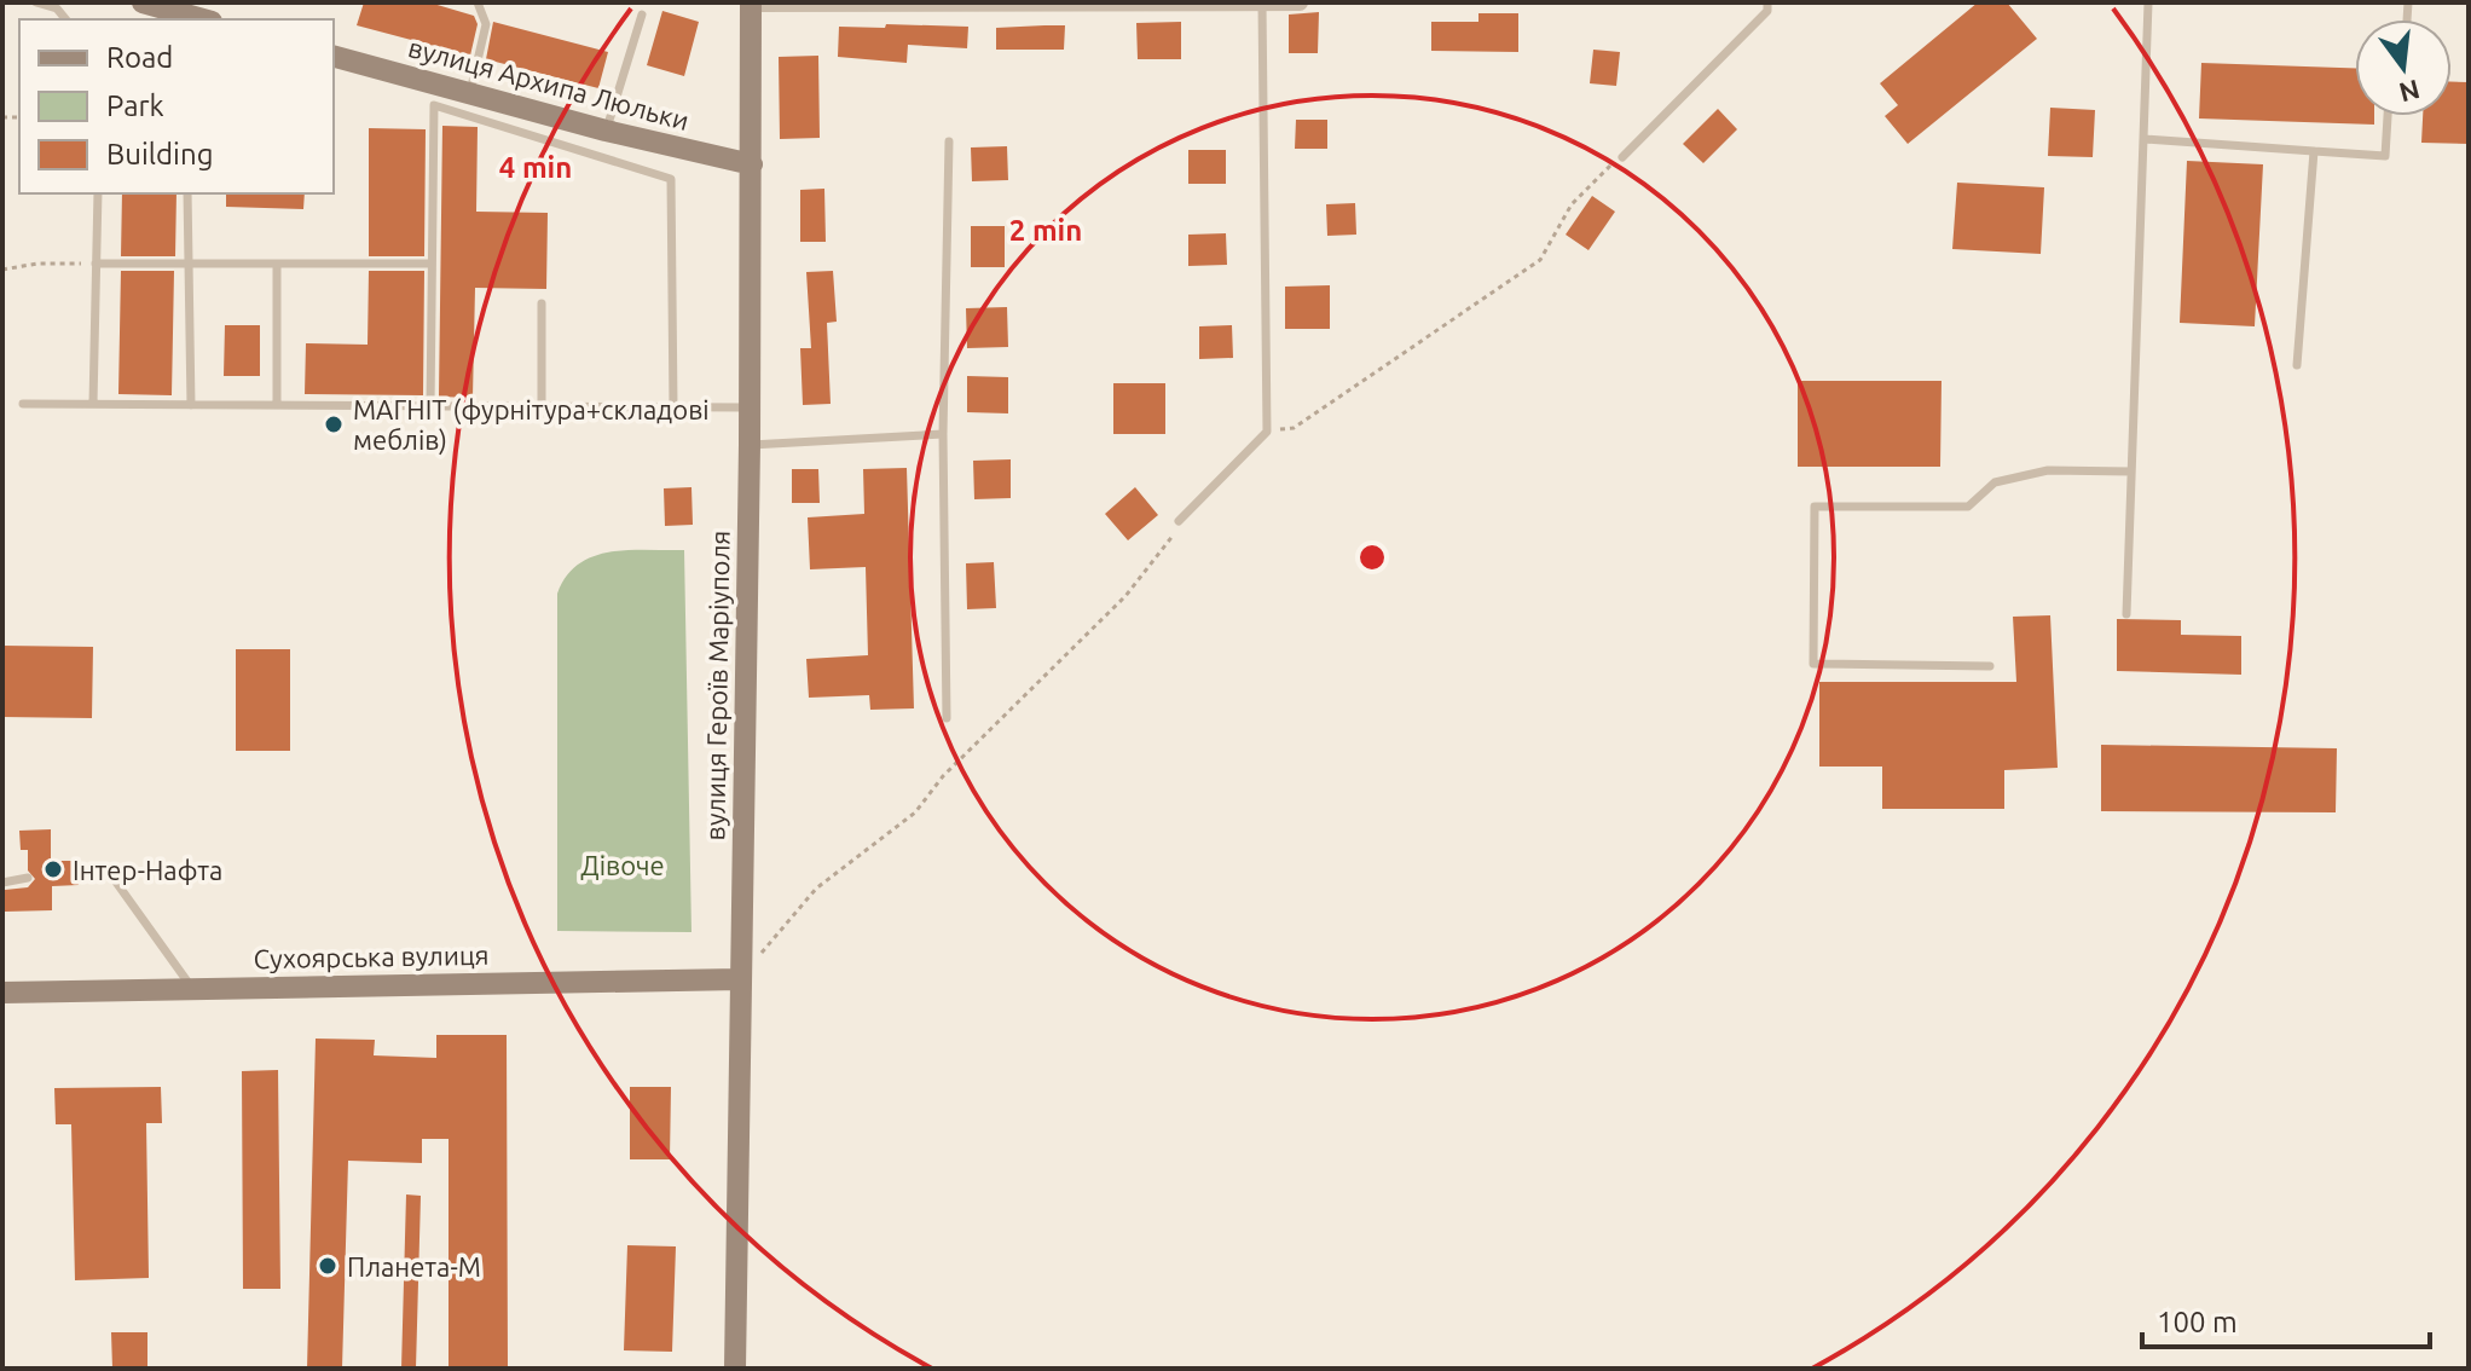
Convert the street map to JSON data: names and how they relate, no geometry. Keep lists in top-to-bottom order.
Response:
{
  "streets": {
    "street": ["вулиця Архипа Люльки", "вулиця Героїв Маріуполя", "Сухоярська вулиця"]
  },
  "crossings": [
    ["вулиця Архипа Люльки", "вулиця Героїв Маріуполя"],
    ["вулиця Героїв Маріуполя", "Сухоярська вулиця"]
  ],
  "parks": ["Дівоче"],
  "places": ["МАГНІТ (фурнітура+складові меблів)", "Інтер-Нафта", "Планета-М"],
  "legend": ["Road", "Park", "Building"],
  "scale_bar": "100 m",
  "north": "bottom",
  "rings": ["4 min", "2 min"]
}
